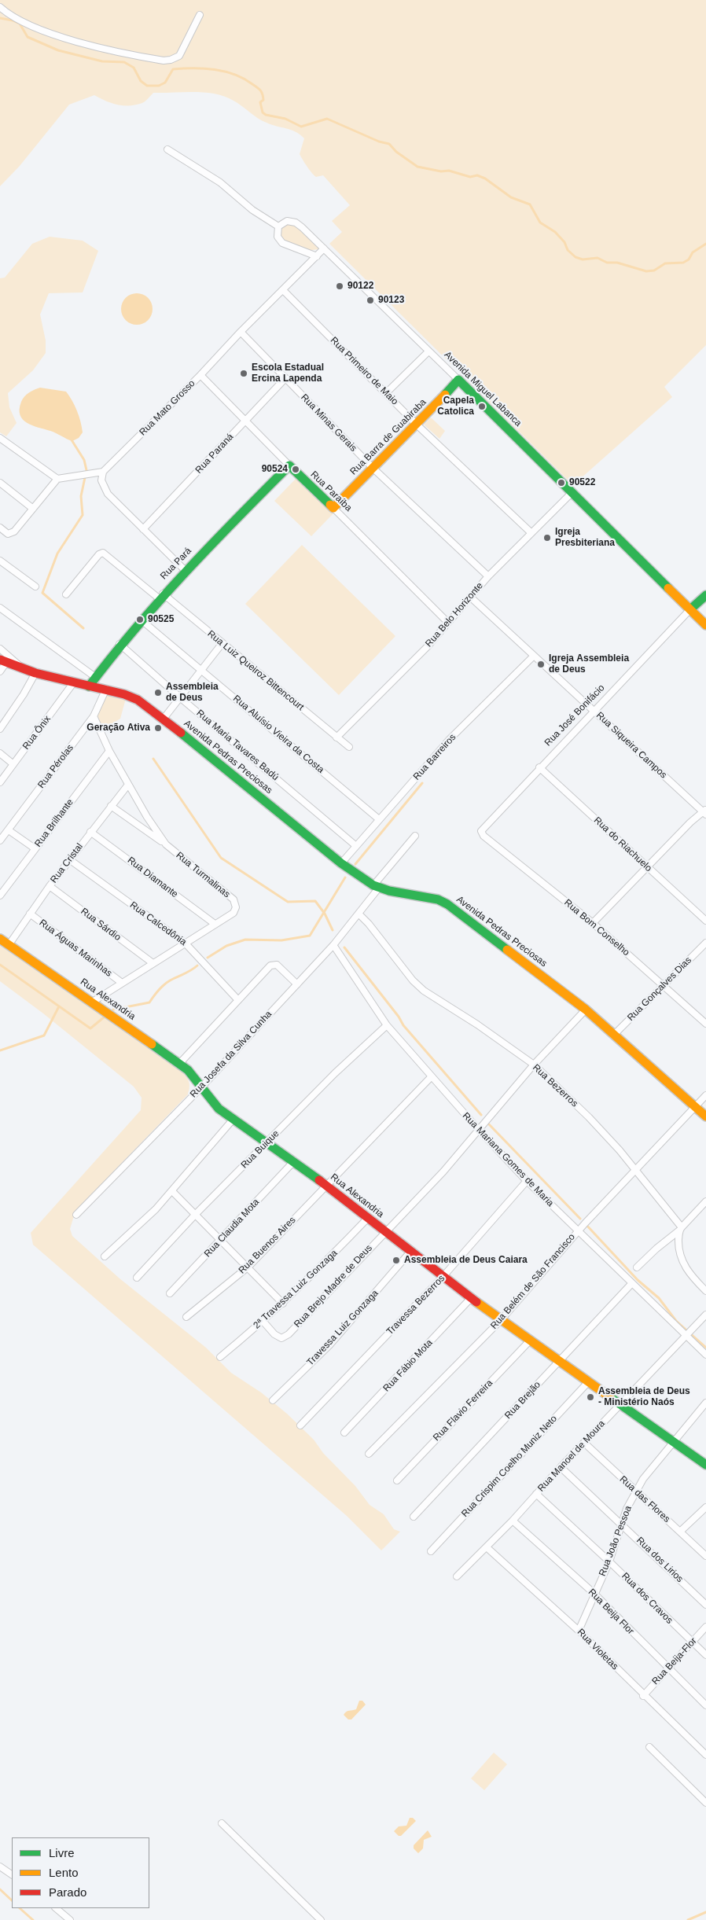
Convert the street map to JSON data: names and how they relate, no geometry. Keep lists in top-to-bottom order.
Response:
{
  "streets": {
    "main road": [
      "Avenida Miguel Labanca",
      "Rua Barra de Guabiraba",
      "Rua Paraíba",
      "Rua Pará",
      "Rua José Bonifácio",
      "Avenida Pedras Preciosas",
      "Rua Alexandria"
    ],
    "street": [
      "Rua Primeiro de Maio",
      "Rua Mato Grosso",
      "Rua Minas Gerais",
      "Rua Paraná",
      "Rua Belo Horizonte",
      "Rua Luiz Queiroz Bittencourt",
      "Rua Ônix",
      "Rua Aluísio Vieira da Costa",
      "Rua Maria Tavares Badú",
      "Rua Siqueira Campos",
      "Rua Barreiros",
      "Rua Pérolas",
      "Rua Brilhante",
      "Rua do Riachuelo",
      "Rua Cristal",
      "Rua Turmalinas",
      "Rua Diamante",
      "Rua Calcedônia",
      "Rua Sárdio",
      "Rua Bom Conselho",
      "Rua Águas Marinhas",
      "Rua Gonçalves Dias",
      "Rua Josefa da Silva Cunha",
      "Rua Bezerros",
      "Rua Buique",
      "Rua Mariana Gomes de Maria",
      "Rua Claudia Mota",
      "Rua Buenos Aires",
      "Rua Belém de São Francisco",
      "Rua Brejo Madre de Deus",
      "2ª Travessa Luiz Gonzaga",
      "Travessa Bezerros",
      "Travessa Luiz Gonzaga",
      "Rua Fábio Mota",
      "Rua Brejão",
      "Rua Flavio Ferreira",
      "Rua Manoel de Moura",
      "Rua Crispim Coelho Muniz Neto",
      "Rua das Flores",
      "Rua João Pessoa",
      "Rua dos Lirios",
      "Rua dos Cravos",
      "Rua Beija Flor",
      "Rua Violetas",
      "Rua Beija-Flor"
    ]
  },
  "crossings": [
    ["Rua Primeiro de Maio", "Rua Mato Grosso"],
    ["Rua Primeiro de Maio", "Rua Barra de Guabiraba"],
    ["Rua Primeiro de Maio", "Rua Belo Horizonte"],
    ["Avenida Miguel Labanca", "Rua Mato Grosso"],
    ["Avenida Miguel Labanca", "Rua Barra de Guabiraba"],
    ["Avenida Miguel Labanca", "Rua Belo Horizonte"],
    ["Avenida Miguel Labanca", "Rua José Bonifácio"],
    ["Rua Mato Grosso", "Rua Minas Gerais"],
    ["Rua Mato Grosso", "Rua Paraíba"],
    ["Rua Minas Gerais", "Rua Barra de Guabiraba"],
    ["Rua Minas Gerais", "Rua Paraná"],
    ["Rua Minas Gerais", "Rua Belo Horizonte"],
    ["Rua Barra de Guabiraba", "Rua Paraíba"],
    ["Rua Paraná", "Rua Paraíba"],
    ["Rua Paraíba", "Rua Pará"],
    ["Rua Paraíba", "Rua Belo Horizonte"],
    ["Rua Pará", "Rua Luiz Queiroz Bittencourt"],
    ["Rua Pará", "Rua Aluísio Vieira da Costa"],
    ["Rua Pará", "Rua Maria Tavares Badú"],
    ["Rua Pará", "Avenida Pedras Preciosas"],
    ["Rua Belo Horizonte", "Rua Luiz Queiroz Bittencourt"],
    ["Rua Belo Horizonte", "Rua Siqueira Campos"],
    ["Rua José Bonifácio", "Rua Siqueira Campos"],
    ["Rua José Bonifácio", "Rua do Riachuelo"],
    ["Rua José Bonifácio", "Rua Bom Conselho"],
    ["Rua Ônix", "Avenida Pedras Preciosas"],
    ["Rua Aluísio Vieira da Costa", "Rua Barreiros"],
    ["Rua Maria Tavares Badú", "Rua Barreiros"],
    ["Rua Siqueira Campos", "Rua Barreiros"],
    ["Avenida Pedras Preciosas", "Rua Barreiros"],
    ["Avenida Pedras Preciosas", "Rua Pérolas"],
    ["Avenida Pedras Preciosas", "Rua Gonçalves Dias"],
    ["Avenida Pedras Preciosas", "Rua Josefa da Silva Cunha"],
    ["Avenida Pedras Preciosas", "Rua Belém de São Francisco"],
    ["Rua Pérolas", "Rua Turmalinas"],
    ["Rua Brilhante", "Rua Turmalinas"],
    ["Rua Cristal", "Rua Turmalinas"],
    ["Rua Cristal", "Rua Diamante"],
    ["Rua Cristal", "Rua Calcedônia"],
    ["Rua Cristal", "Rua Sárdio"],
    ["Rua Cristal", "Rua Águas Marinhas"],
    ["Rua Cristal", "Rua Alexandria"],
    ["Rua Turmalinas", "Rua Diamante"],
    ["Rua Turmalinas", "Rua Calcedônia"],
    ["Rua Turmalinas", "Rua Sárdio"],
    ["Rua Turmalinas", "Rua Águas Marinhas"],
    ["Rua Turmalinas", "Rua Alexandria"],
    ["Rua Bom Conselho", "Rua Gonçalves Dias"],
    ["Rua Alexandria", "Rua Josefa da Silva Cunha"],
    ["Rua Alexandria", "Rua Buique"],
    ["Rua Alexandria", "Rua Claudia Mota"],
    ["Rua Alexandria", "Rua Buenos Aires"],
    ["Rua Alexandria", "Rua Belém de São Francisco"],
    ["Rua Alexandria", "Rua Brejo Madre de Deus"],
    ["Rua Alexandria", "2ª Travessa Luiz Gonzaga"],
    ["Rua Alexandria", "Travessa Bezerros"],
    ["Rua Alexandria", "Travessa Luiz Gonzaga"],
    ["Rua Alexandria", "Rua Fábio Mota"],
    ["Rua Alexandria", "Rua Brejão"],
    ["Rua Alexandria", "Rua Flavio Ferreira"],
    ["Rua Alexandria", "Rua Manoel de Moura"],
    ["Rua Alexandria", "Rua Crispim Coelho Muniz Neto"],
    ["Rua Alexandria", "Rua João Pessoa"],
    ["Rua Josefa da Silva Cunha", "Rua Bezerros"],
    ["Rua Josefa da Silva Cunha", "Rua Mariana Gomes de Maria"],
    ["Rua Bezerros", "Rua Belém de São Francisco"],
    ["Rua Buique", "Rua Mariana Gomes de Maria"],
    ["Rua Mariana Gomes de Maria", "Rua Buenos Aires"],
    ["Rua Mariana Gomes de Maria", "Rua Belém de São Francisco"],
    ["Rua Mariana Gomes de Maria", "Travessa Bezerros"],
    ["Rua Mariana Gomes de Maria", "Rua Brejão"],
    ["Rua Mariana Gomes de Maria", "Rua Manoel de Moura"],
    ["Rua Brejo Madre de Deus", "2ª Travessa Luiz Gonzaga"],
    ["Rua Manoel de Moura", "Rua das Flores"],
    ["Rua Manoel de Moura", "Rua dos Lirios"],
    ["Rua Manoel de Moura", "Rua dos Cravos"],
    ["Rua Manoel de Moura", "Rua Beija Flor"],
    ["Rua Manoel de Moura", "Rua Violetas"],
    ["Rua das Flores", "Rua João Pessoa"],
    ["Rua João Pessoa", "Rua dos Lirios"],
    ["Rua João Pessoa", "Rua dos Cravos"],
    ["Rua João Pessoa", "Rua Beija Flor"],
    ["Rua João Pessoa", "Rua Violetas"],
    ["Rua dos Cravos", "Rua Beija-Flor"],
    ["Rua Beija Flor", "Rua Beija-Flor"],
    ["Rua Violetas", "Rua Beija-Flor"]
  ],
  "places": [
    "90122",
    "90123",
    "Escola Estadual Ercina Lapenda",
    "Capela Catolica",
    "90524",
    "90522",
    "Igreja Presbiteriana",
    "90525",
    "Igreja Assembleia de Deus",
    "Assembleia de Deus",
    "Geração Ativa",
    "Assembleia de Deus Caiara",
    "Assembleia de Deus - Ministério Naós"
  ],
  "legend": ["Livre", "Lento", "Parado"]
}
